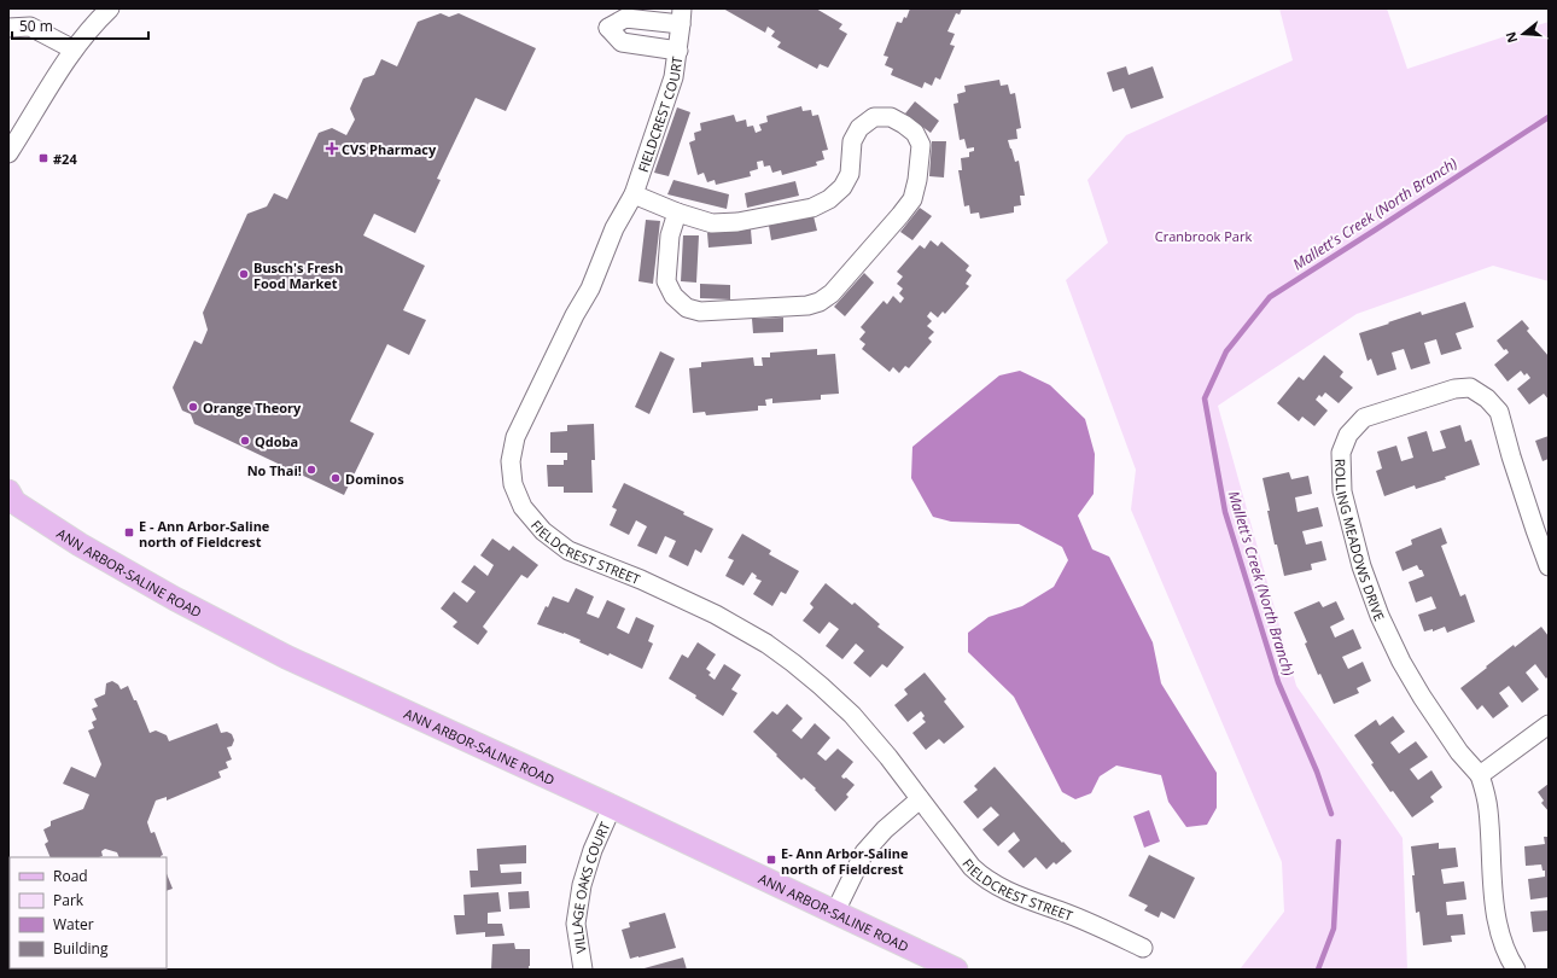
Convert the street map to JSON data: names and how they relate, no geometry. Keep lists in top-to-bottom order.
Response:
{
  "streets": {
    "main road": ["ANN ARBOR-SALINE ROAD"],
    "street": [
      "FIELDCREST COURT",
      "ROLLING MEADOWS DRIVE",
      "FIELDCREST STREET",
      "VILLAGE OAKS COURT"
    ]
  },
  "crossings": [
    ["FIELDCREST COURT", "FIELDCREST STREET"],
    ["ANN ARBOR-SALINE ROAD", "VILLAGE OAKS COURT"]
  ],
  "water": ["Mallett's Creek (North Branch)"],
  "parks": ["Cranbrook Park"],
  "places": {
    "health": ["CVS Pharmacy"],
    "transit": ["#24", "E - Ann Arbor-Saline north of Fieldcrest", "E- Ann Arbor-Saline north of Fieldcrest"],
    "other": [
      "Busch's Fresh Food Market",
      "Orange Theory",
      "Qdoba",
      "No Thai!",
      "Dominos"
    ]
  },
  "legend": [
    "Road",
    "Park",
    "Water",
    "Building"
  ],
  "scale_bar": "50 m",
  "north": "left"
}
